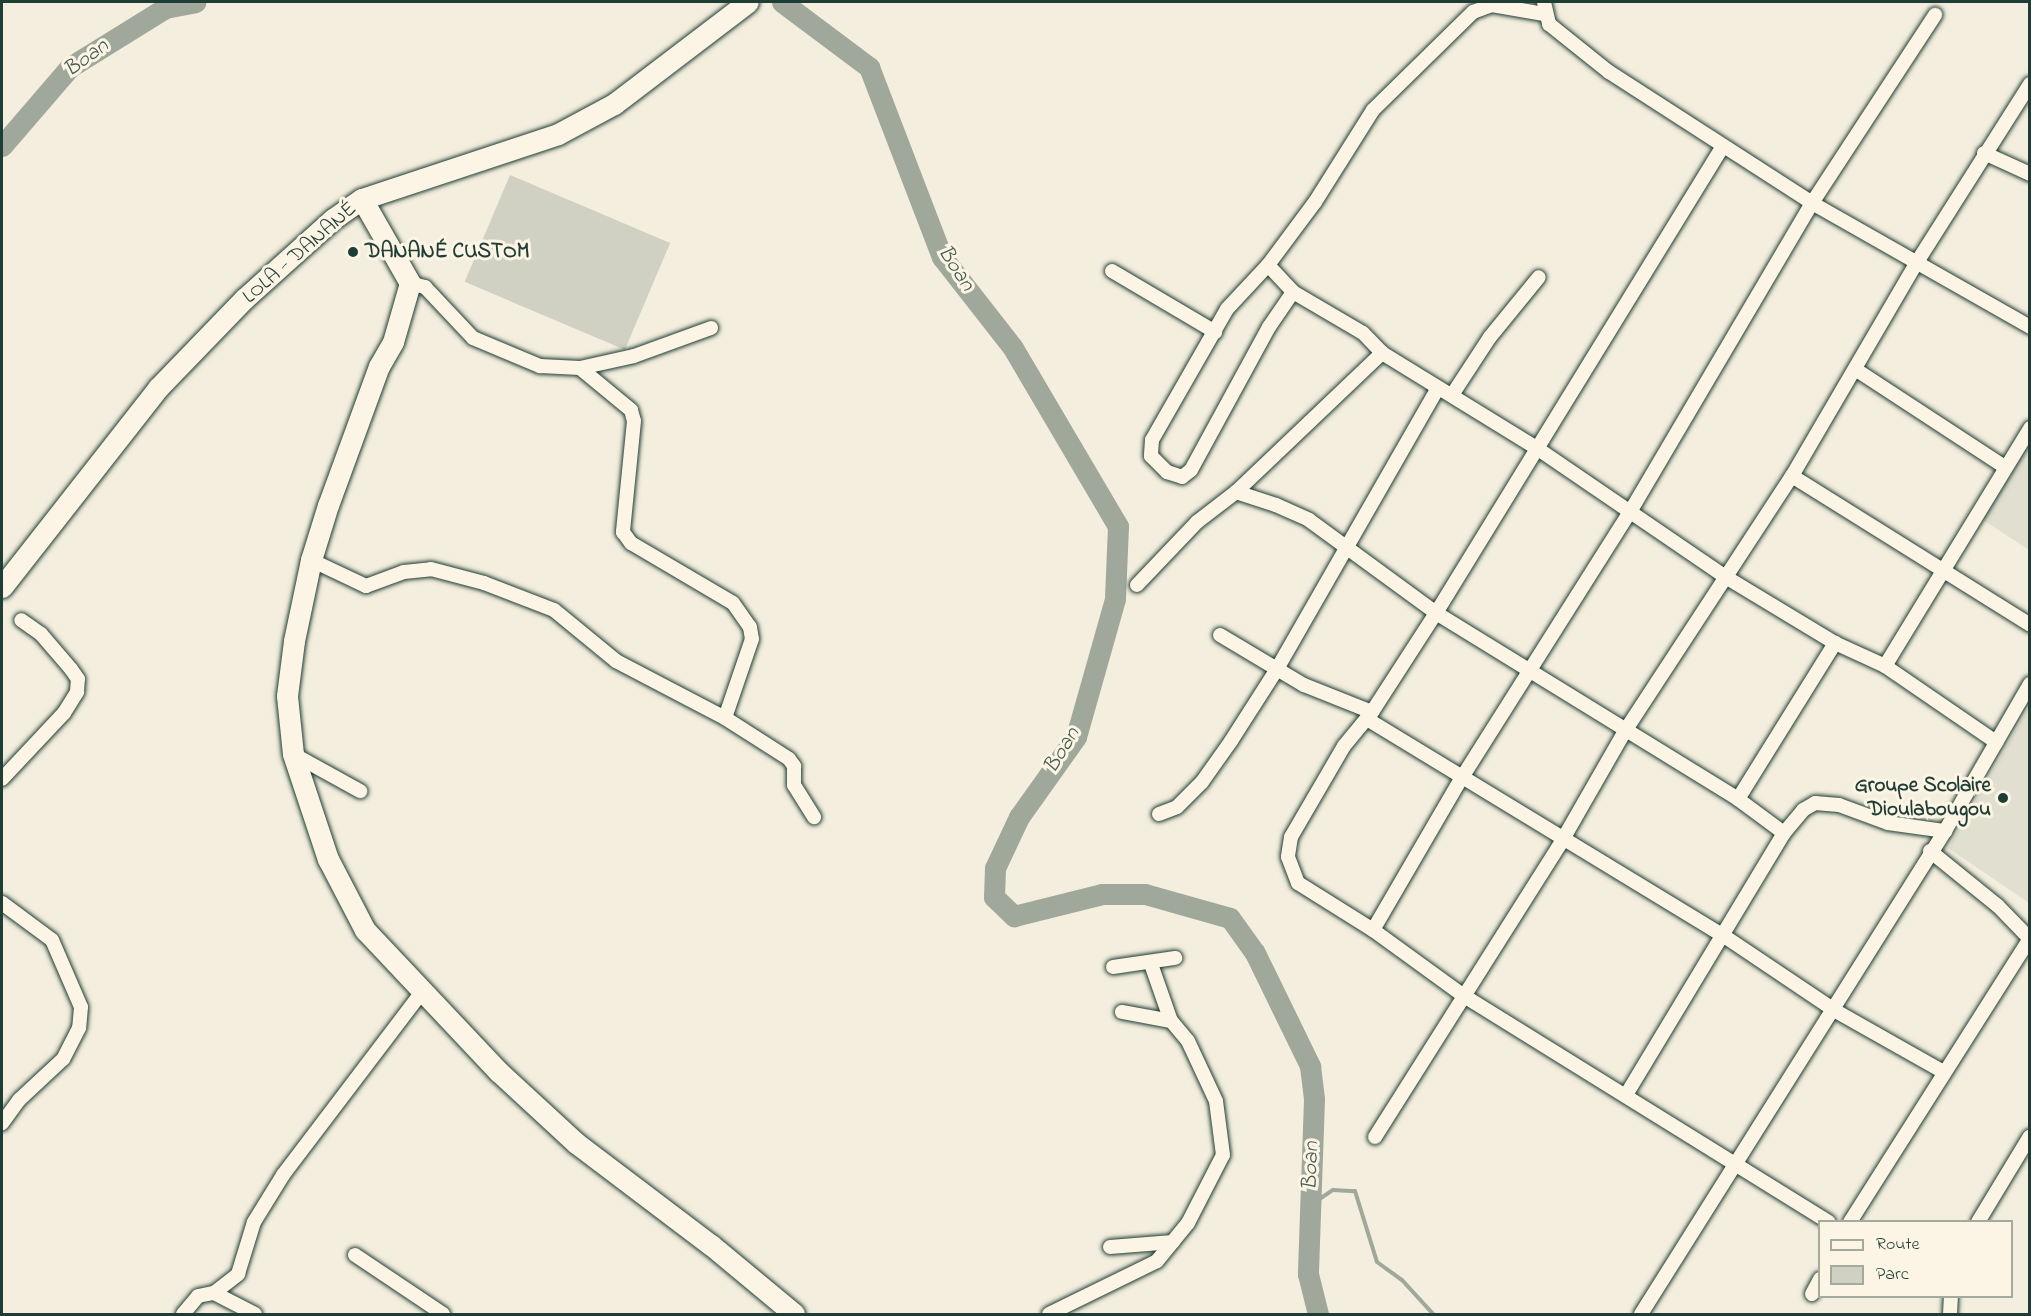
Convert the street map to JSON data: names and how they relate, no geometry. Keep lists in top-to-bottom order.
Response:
{
  "streets": {
    "main road": ["LOLA - DANANÉ"]
  },
  "water": ["Boan"],
  "places": ["DANANÉ CUSTOM", "Groupe Scolaire Dioulabougou"],
  "legend": ["Route", "Parc"]
}
